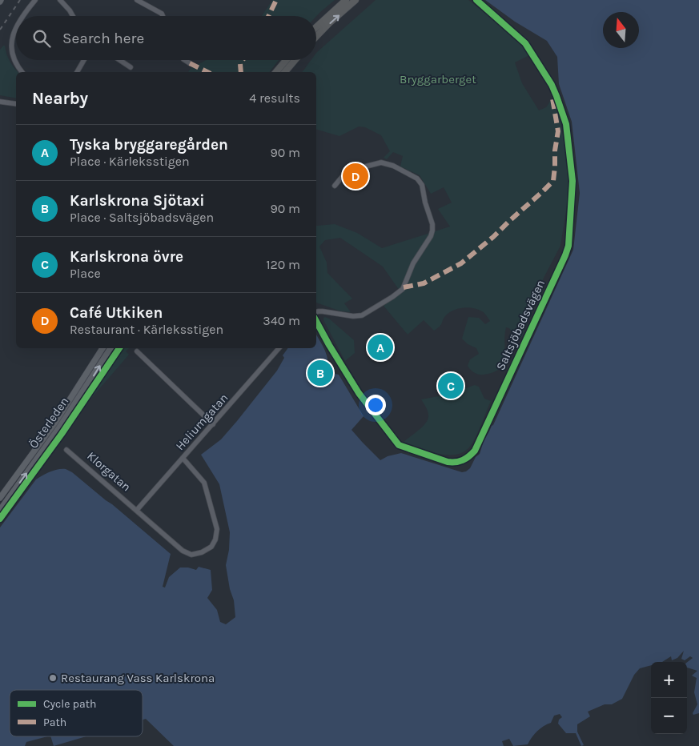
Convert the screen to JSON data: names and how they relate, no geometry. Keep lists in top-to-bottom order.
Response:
{
  "streets": {
    "main road": ["Österleden"],
    "street": ["Saltsjöbadsvägen", "Heliumgatan", "Klorgatan"]
  },
  "crossings": [
    ["Heliumgatan", "Klorgatan"]
  ],
  "parks": ["Bryggarberget"],
  "places": ["Restaurang Vass Karlskrona"],
  "legend": ["Cycle path", "Path"],
  "north": "top",
  "page": {
    "search": "Search here",
    "heading": ["Nearby", "4 results"],
    "list": [
      {
        "mark": "A",
        "name": "Tyska bryggaregården",
        "note": "Place · Kärleksstigen",
        "value": "90 m"
      },
      {
        "mark": "B",
        "name": "Karlskrona Sjötaxi",
        "note": "Place · Saltsjöbadsvägen",
        "value": "90 m"
      },
      {
        "mark": "C",
        "name": "Karlskrona övre",
        "note": "Place",
        "value": "120 m"
      },
      {
        "mark": "D",
        "name": "Café Utkiken",
        "note": "Restaurant · Kärleksstigen",
        "value": "340 m"
      }
    ],
    "pins": [
      "D",
      "A",
      "B",
      "C"
    ],
    "map_buttons": ["+", "−"]
  }
}
